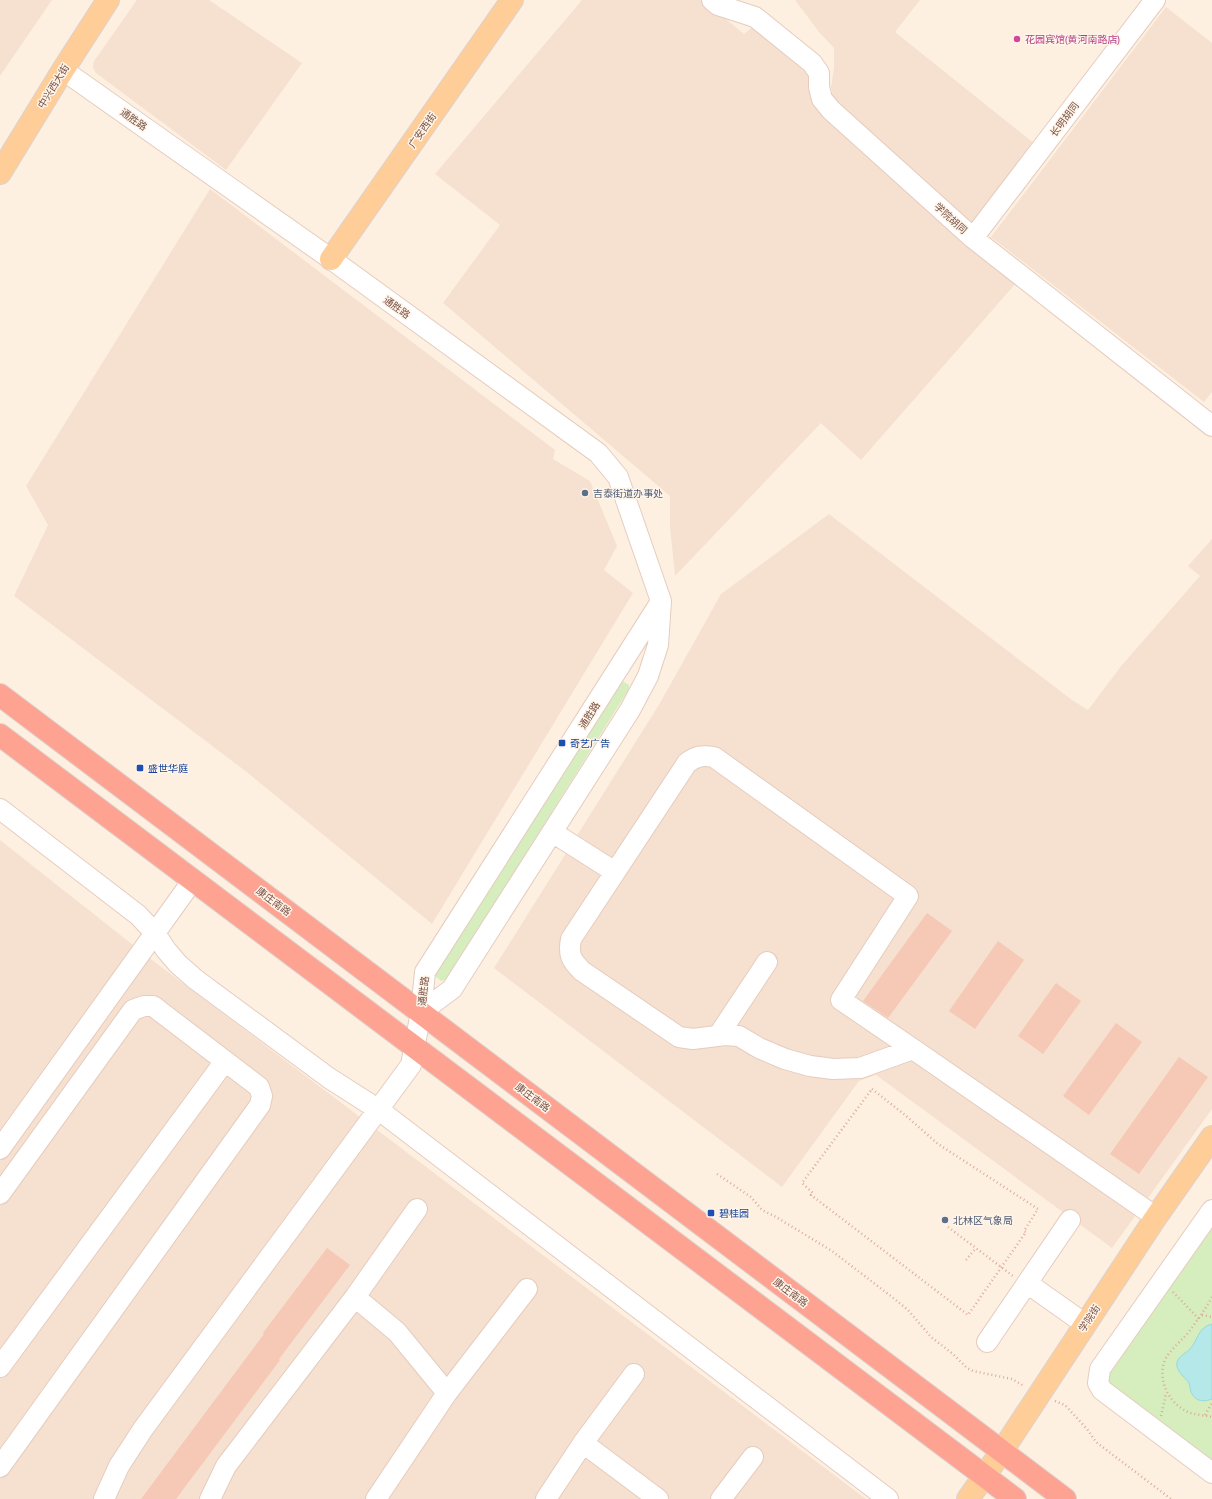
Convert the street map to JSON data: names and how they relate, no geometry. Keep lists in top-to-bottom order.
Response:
{
  "streets": {
    "highway": ["康庄南路"],
    "main road": ["中兴西大街", "广安西街", "学院街"],
    "street": ["通胜路", "长明胡同", "学院胡同"]
  },
  "crossings": [
    ["中兴西大街", "通胜路"],
    ["通胜路", "广安西街"],
    ["通胜路", "康庄南路"],
    ["长明胡同", "学院胡同"],
    ["康庄南路", "学院街"]
  ],
  "places": {
    "other": ["花园宾馆(黄河南路店)", "吉泰街道办事处", "北林区气象局"],
    "transit": ["奇艺广告", "盛世华庭", "碧桂园"]
  }
}
